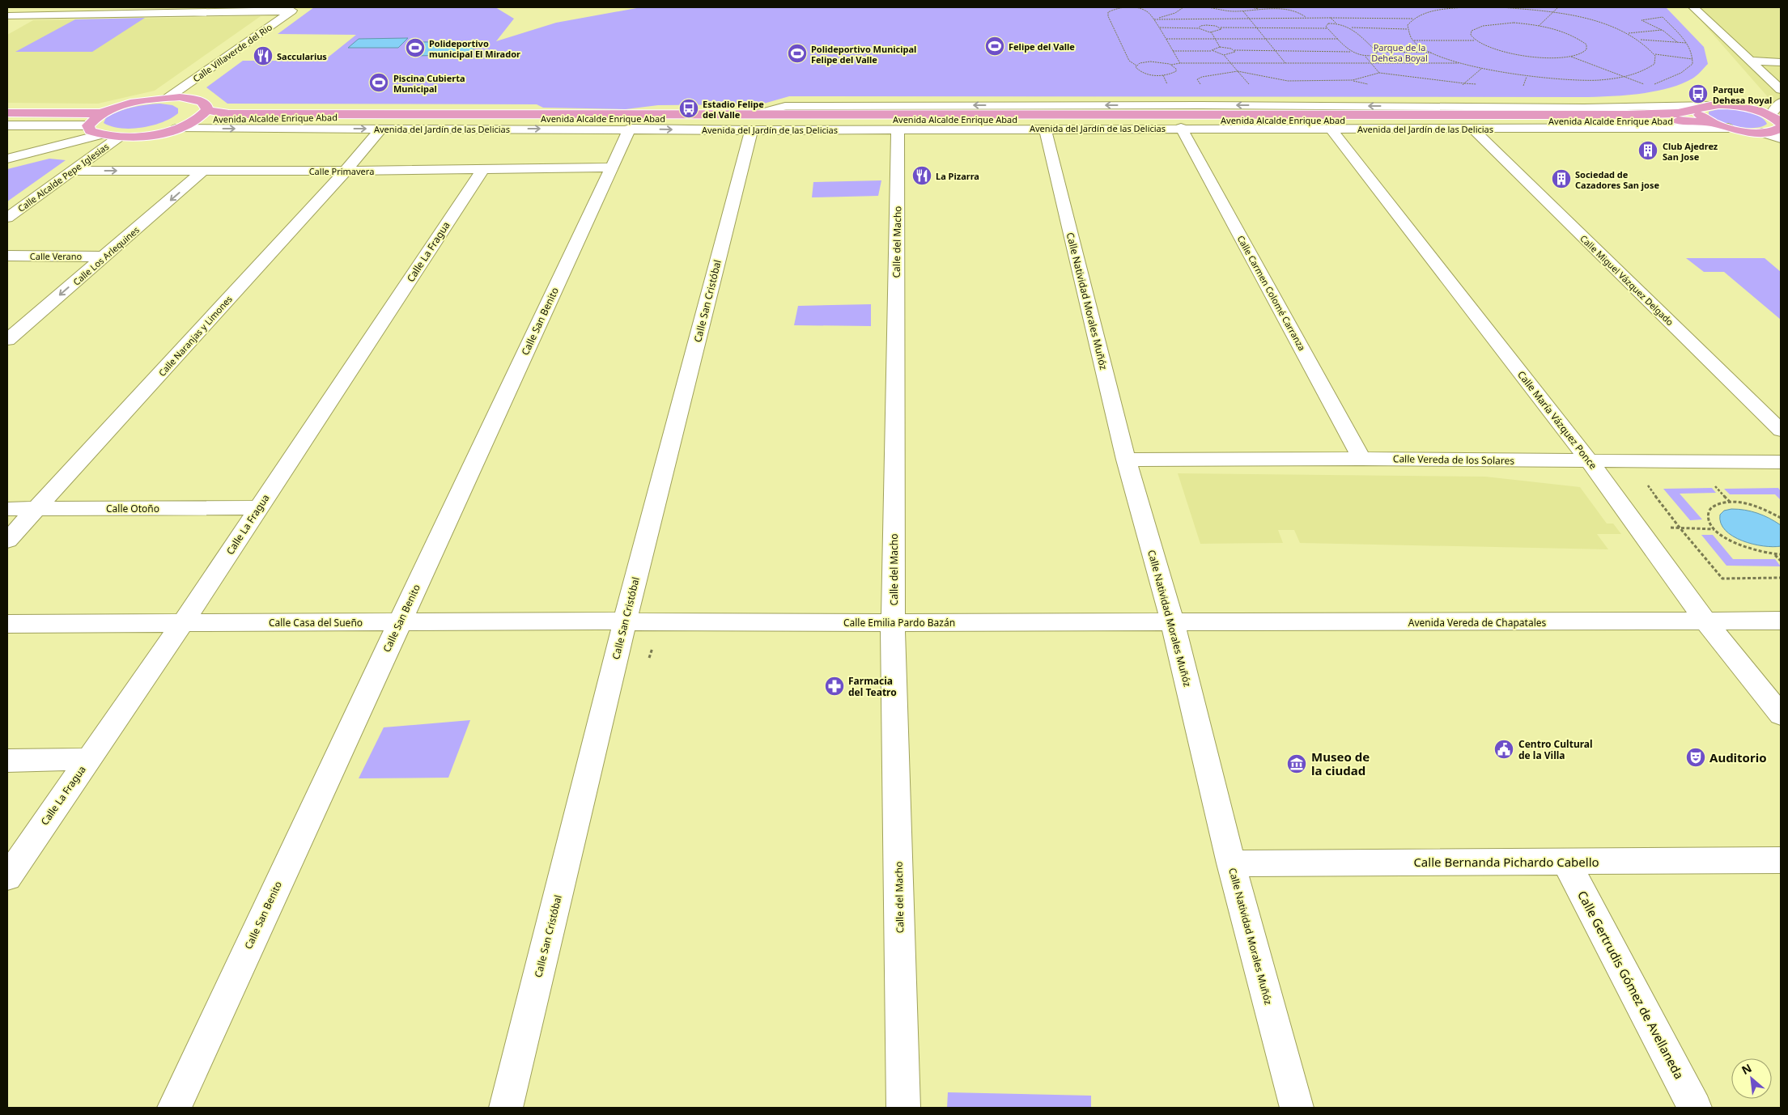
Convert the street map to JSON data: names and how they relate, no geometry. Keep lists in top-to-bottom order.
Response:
{
  "streets": {
    "main road": ["Avenida Alcalde Enrique Abad"],
    "street": [
      "Calle Villaverde del Rio",
      "Avenida del Jardín de las Delicias",
      "Calle Primavera",
      "Calle Alcalde Pepe Iglesias",
      "Calle del Macho",
      "Calle La Fragua",
      "Calle Verano",
      "Calle Los Arlequines",
      "Calle Miguel Vázquez Delgado",
      "Calle Carmen Colomé Carranza",
      "Calle San Cristóbal",
      "Calle Natividad Morales Muñóz",
      "Calle San Benito",
      "Calle Naranjas y Limones",
      "Calle María Vázquez Ponce",
      "Calle Vereda de los Solares",
      "Calle Otoño",
      "Calle Casa del Sueño",
      "Calle Emilia Pardo Bazán",
      "Avenida Vereda de Chapatales",
      "Calle Bernanda Pichardo Cabello",
      "Calle Gertrudis Gómez de Avellaneda"
    ]
  },
  "crossings": [
    ["Avenida Alcalde Enrique Abad", "Avenida del Jardín de las Delicias"],
    ["Avenida Alcalde Enrique Abad", "Calle San Cristóbal"],
    ["Avenida del Jardín de las Delicias", "Calle del Macho"],
    ["Avenida del Jardín de las Delicias", "Calle Miguel Vázquez Delgado"],
    ["Avenida del Jardín de las Delicias", "Calle Carmen Colomé Carranza"],
    ["Avenida del Jardín de las Delicias", "Calle San Cristóbal"],
    ["Avenida del Jardín de las Delicias", "Calle Natividad Morales Muñóz"],
    ["Avenida del Jardín de las Delicias", "Calle San Benito"],
    ["Avenida del Jardín de las Delicias", "Calle Naranjas y Limones"],
    ["Avenida del Jardín de las Delicias", "Calle María Vázquez Ponce"],
    ["Calle Primavera", "Calle Alcalde Pepe Iglesias"],
    ["Calle Primavera", "Calle La Fragua"],
    ["Calle Primavera", "Calle Los Arlequines"],
    ["Calle Primavera", "Calle San Benito"],
    ["Calle Primavera", "Calle Naranjas y Limones"],
    ["Calle del Macho", "Calle Emilia Pardo Bazán"],
    ["Calle La Fragua", "Calle Otoño"],
    ["Calle La Fragua", "Calle Casa del Sueño"],
    ["Calle Verano", "Calle Los Arlequines"],
    ["Calle Carmen Colomé Carranza", "Calle Vereda de los Solares"],
    ["Calle San Cristóbal", "Calle Casa del Sueño"],
    ["Calle San Cristóbal", "Calle Emilia Pardo Bazán"],
    ["Calle Natividad Morales Muñóz", "Calle Vereda de los Solares"],
    ["Calle Natividad Morales Muñóz", "Calle Emilia Pardo Bazán"],
    ["Calle Natividad Morales Muñóz", "Avenida Vereda de Chapatales"],
    ["Calle Natividad Morales Muñóz", "Calle Bernanda Pichardo Cabello"],
    ["Calle San Benito", "Calle Casa del Sueño"],
    ["Calle Naranjas y Limones", "Calle Otoño"],
    ["Calle María Vázquez Ponce", "Calle Vereda de los Solares"],
    ["Calle María Vázquez Ponce", "Avenida Vereda de Chapatales"],
    ["Calle Casa del Sueño", "Calle Emilia Pardo Bazán"],
    ["Calle Emilia Pardo Bazán", "Avenida Vereda de Chapatales"],
    ["Calle Bernanda Pichardo Cabello", "Calle Gertrudis Gómez de Avellaneda"]
  ],
  "one_way": ["Avenida del Jardín de las Delicias", "Calle Los Arlequines"],
  "parks": ["Parque de la Dehesa Boyal"],
  "places": {
    "sports": [
      "Felipe del Valle",
      "Polideportivo municipal El Mirador",
      "Polideportivo Municipal Felipe del Valle",
      "Piscina Cubierta Municipal"
    ],
    "restaurant": ["Saccularius", "La Pizarra"],
    "bus stop": ["Parque Dehesa Royal", "Estadio Felipe del Valle"],
    "building": ["Club Ajedrez San Jose", "Sociedad de Cazadores San jose"],
    "pharmacy": ["Farmacia del Teatro"],
    "public building": ["Centro Cultural de la Villa"],
    "theatre": ["Auditorio"],
    "museum": ["Museo de la ciudad"]
  },
  "north": "top left"
}
